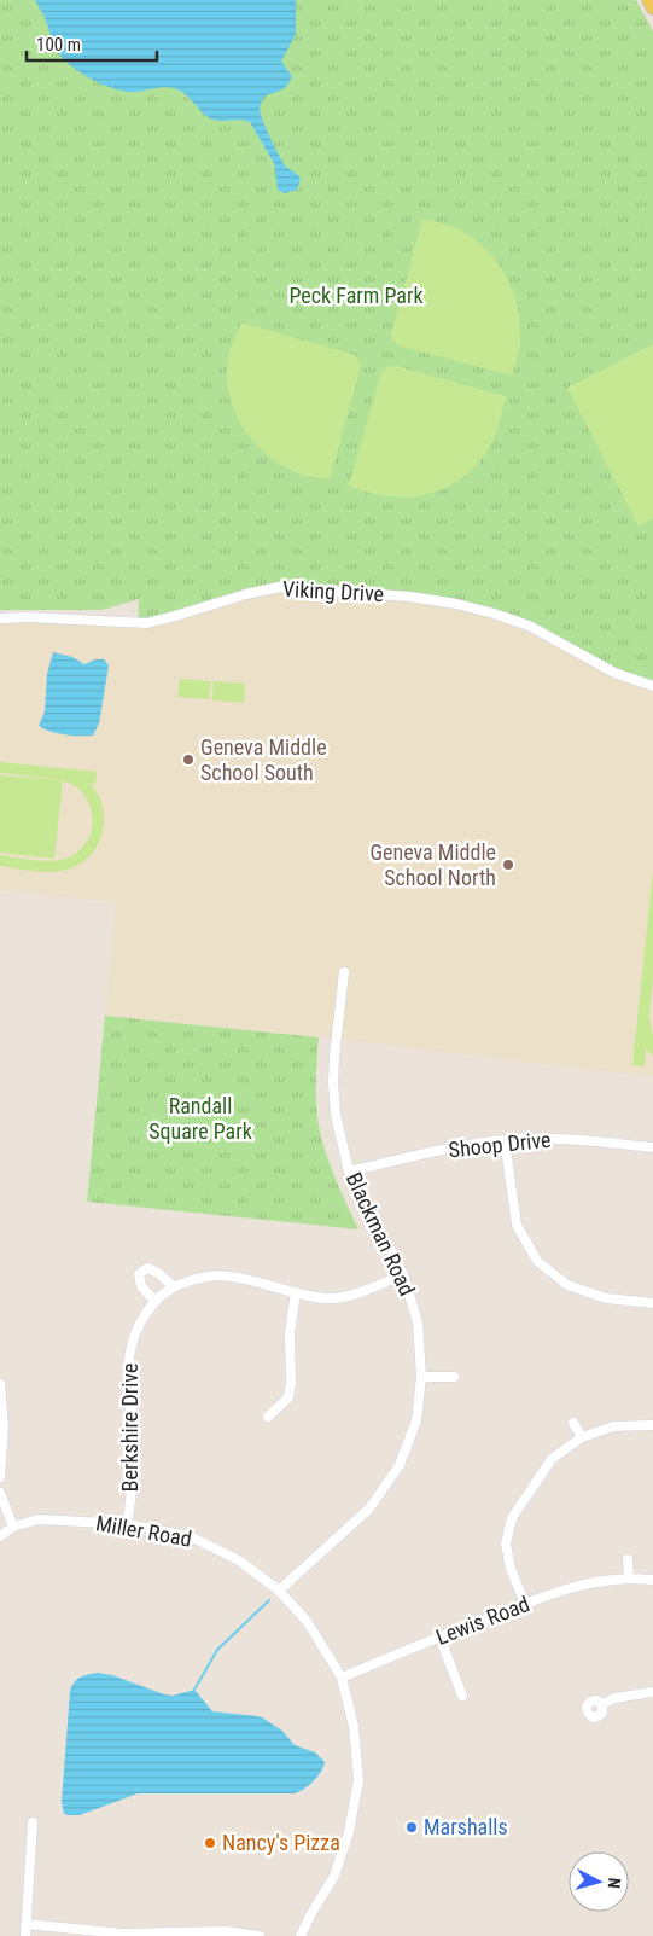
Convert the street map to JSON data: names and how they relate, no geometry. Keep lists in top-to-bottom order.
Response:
{
  "streets": {
    "street": [
      "Viking Drive",
      "Shoop Drive",
      "Blackman Road",
      "Berkshire Drive",
      "Miller Road",
      "Lewis Road"
    ]
  },
  "crossings": [
    ["Shoop Drive", "Blackman Road"],
    ["Blackman Road", "Berkshire Drive"],
    ["Blackman Road", "Miller Road"],
    ["Berkshire Drive", "Miller Road"],
    ["Miller Road", "Lewis Road"]
  ],
  "parks": ["Peck Farm Park", "Randall Square Park"],
  "places": [
    "Geneva Middle School South",
    "Geneva Middle School North",
    "Marshalls",
    "Nancy's Pizza"
  ],
  "scale_bar": "100 m",
  "north": "right"
}
